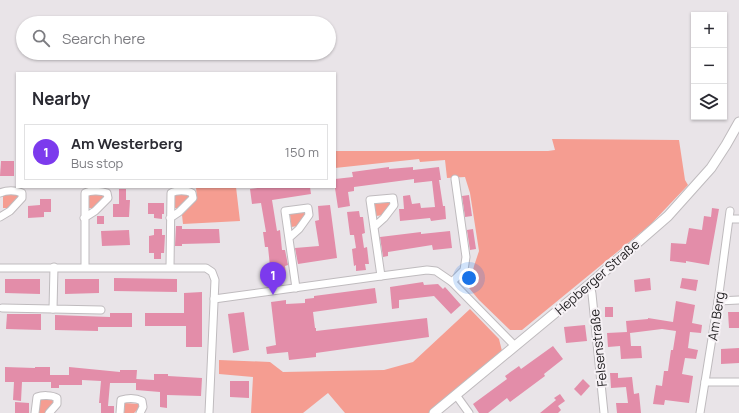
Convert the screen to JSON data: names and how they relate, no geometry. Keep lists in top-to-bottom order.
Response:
{
  "streets": {
    "street": ["Hepberger Straße", "Am Berg", "Felsenstraße"]
  },
  "crossings": [
    ["Hepberger Straße", "Felsenstraße"]
  ],
  "page": {
    "map_buttons": ["+", "−"],
    "search": "Search here",
    "heading": "Nearby",
    "list": [
      {
        "mark": "1",
        "name": "Am Westerberg",
        "note": "Bus stop",
        "value": "150 m"
      }
    ],
    "pins": "1"
  }
}
